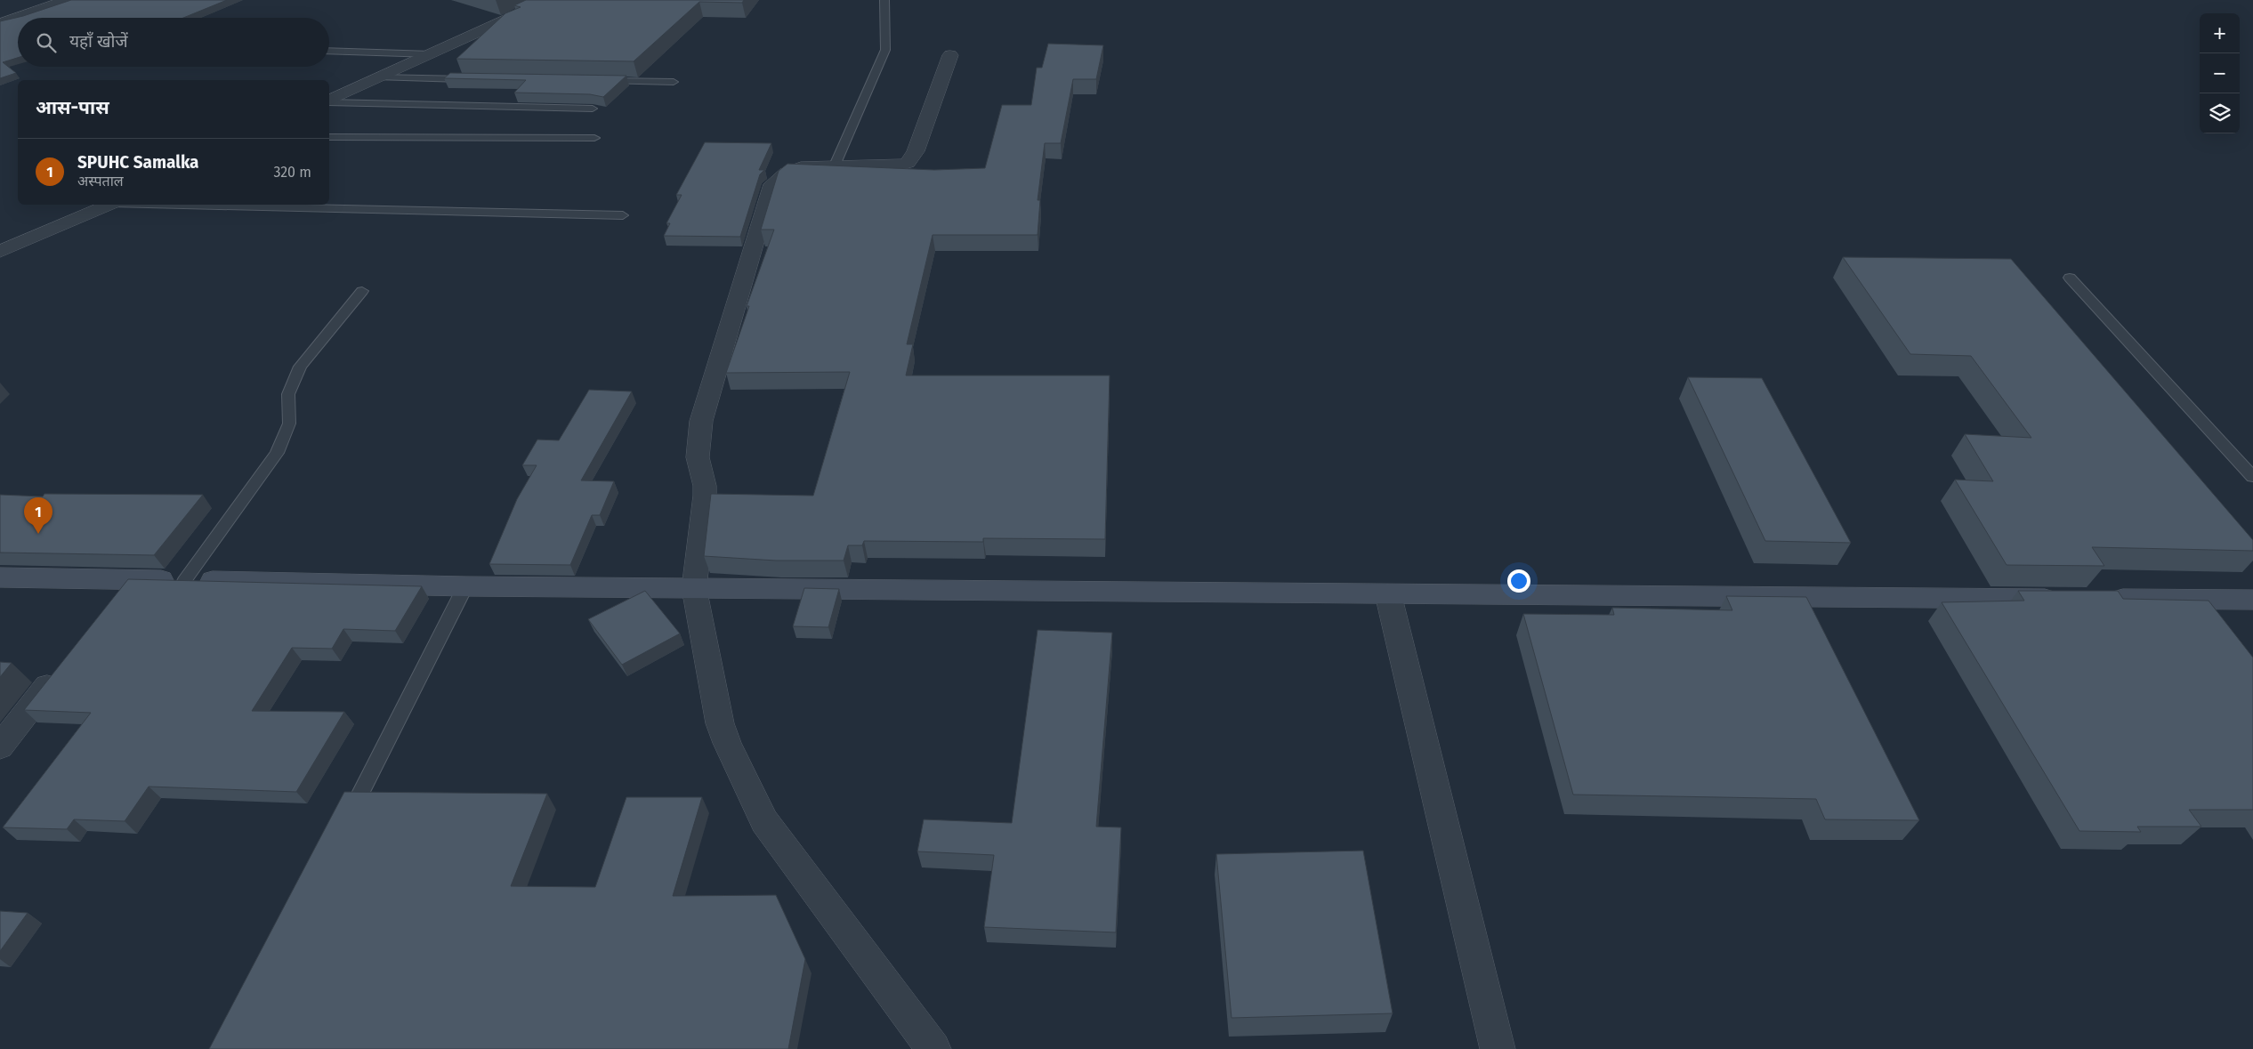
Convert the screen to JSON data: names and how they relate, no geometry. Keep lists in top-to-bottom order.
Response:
{
  "page": {
    "map_buttons": ["+", "−"],
    "search": "यहाँ खोजें",
    "heading": "आस-पास",
    "list": [
      {
        "mark": "1",
        "name": "SPUHC Samalka",
        "note": "अस्पताल",
        "value": "320 m"
      }
    ],
    "pins": "1"
  }
}
